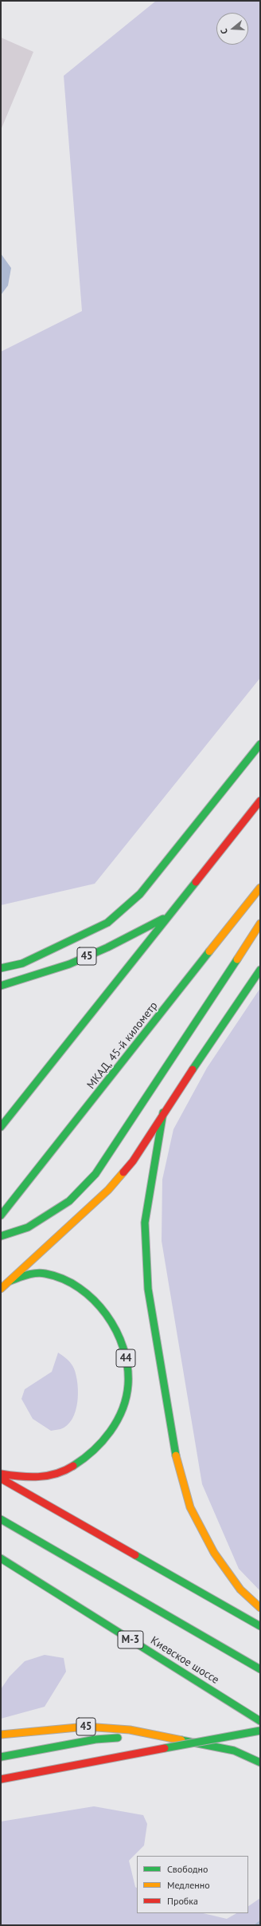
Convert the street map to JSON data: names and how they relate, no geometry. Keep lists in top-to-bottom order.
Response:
{
  "streets": {
    "main road": [
      "45",
      "МКАД, 45-й километр",
      "44",
      "М-3",
      "Киевское шоссе"
    ]
  },
  "legend": ["Свободно", "Медленно", "Пробка"],
  "north": "left"
}
